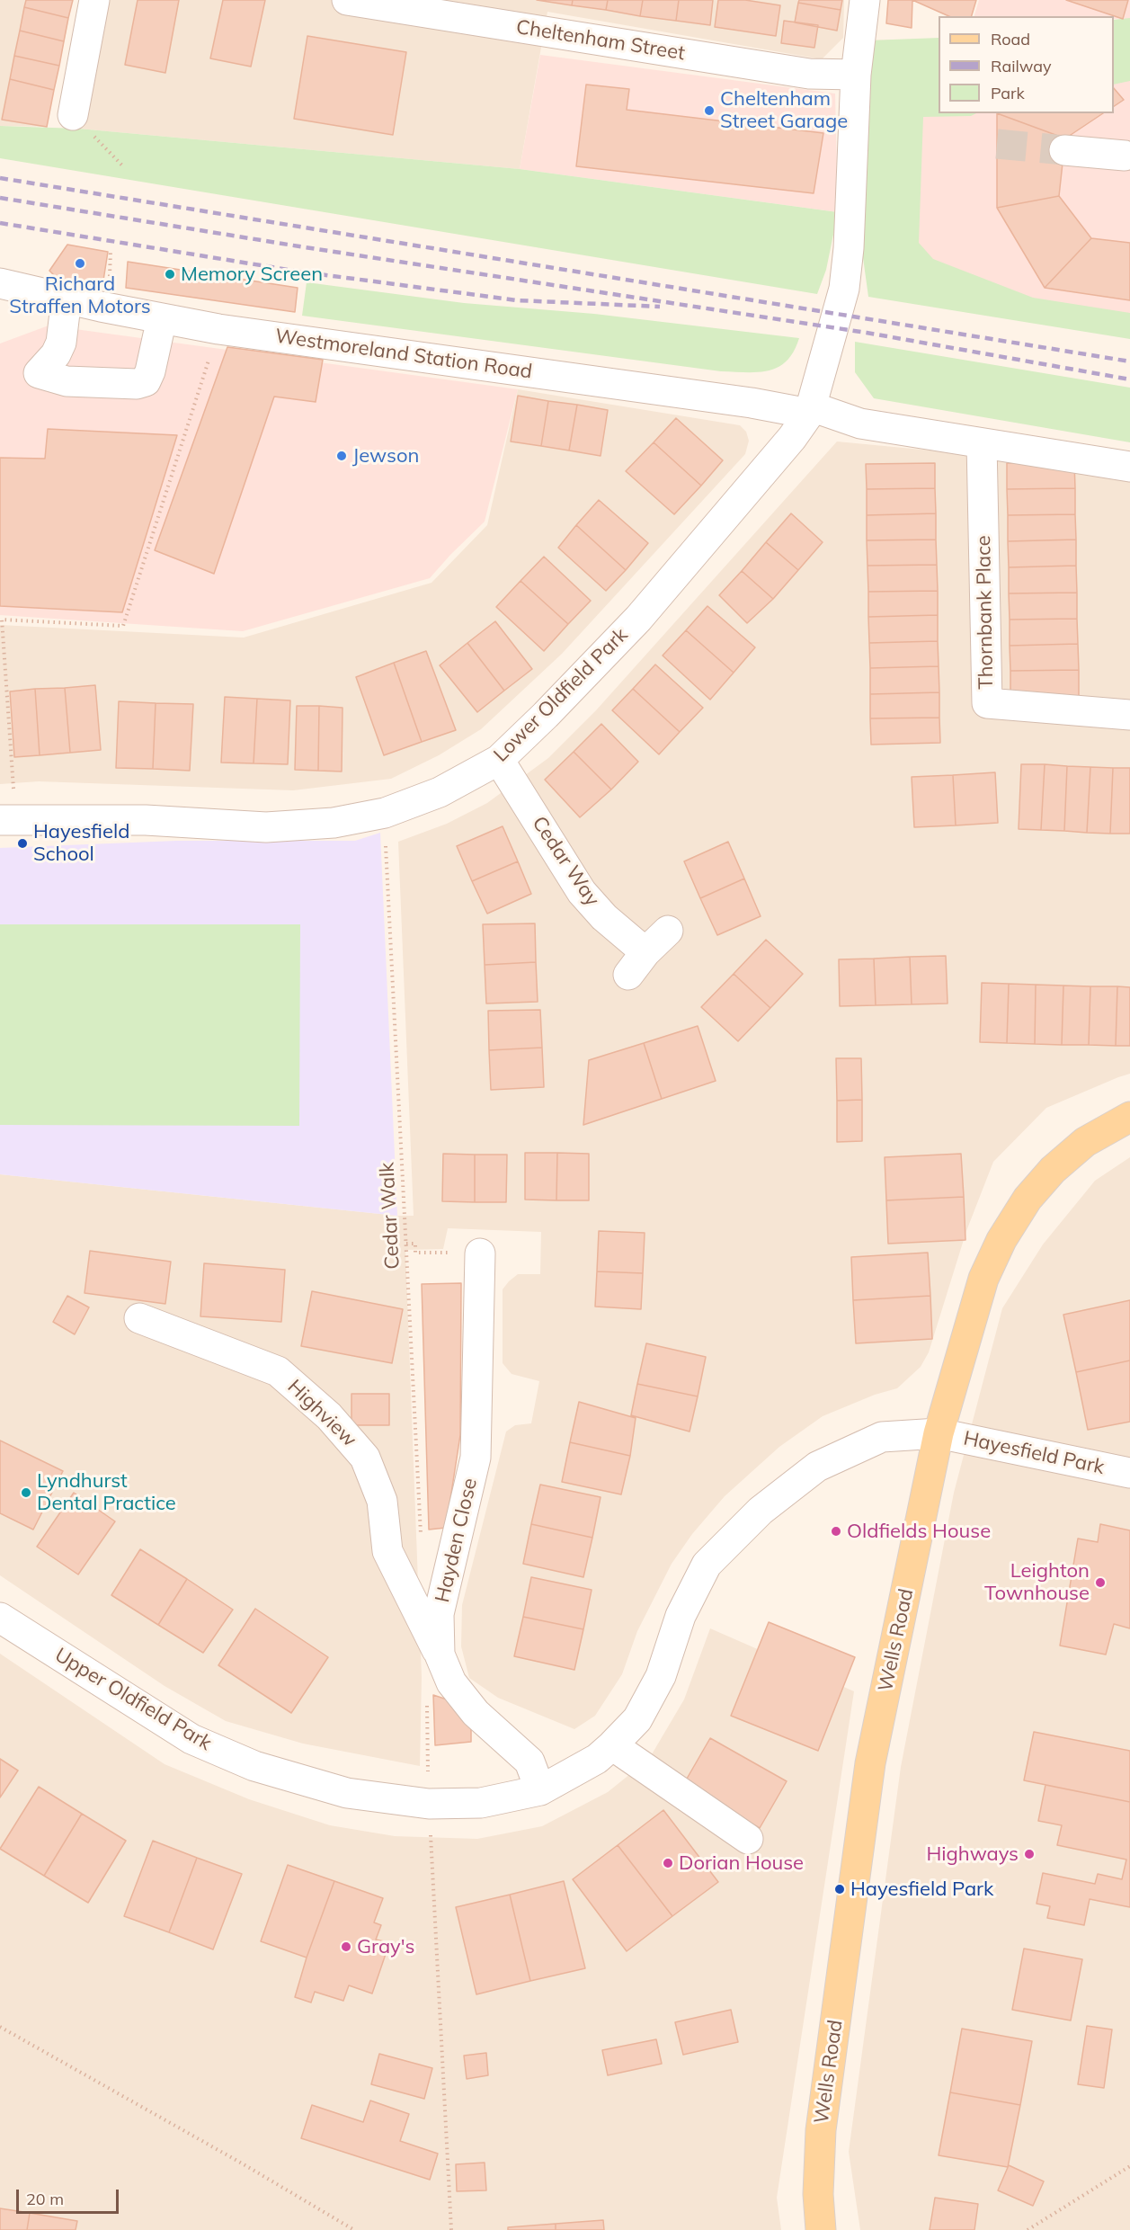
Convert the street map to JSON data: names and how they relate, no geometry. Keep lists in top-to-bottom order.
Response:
{
  "streets": {
    "main road": ["Wells Road"],
    "street": [
      "Cheltenham Street",
      "Westmoreland Station Road",
      "Thornbank Place",
      "Lower Oldfield Park",
      "Cedar Way",
      "Highview",
      "Hayesfield Park",
      "Hayden Close",
      "Upper Oldfield Park"
    ],
    "path": ["Cedar Walk"]
  },
  "crossings": [
    ["Westmoreland Station Road", "Lower Oldfield Park"],
    ["Lower Oldfield Park", "Cedar Way"],
    ["Lower Oldfield Park", "Cedar Walk"],
    ["Highview", "Hayden Close"],
    ["Hayesfield Park", "Wells Road"],
    ["Hayesfield Park", "Upper Oldfield Park"],
    ["Hayden Close", "Upper Oldfield Park"],
    ["Wells Road", "Upper Oldfield Park"]
  ],
  "places": [
    "Cheltenham Street Garage",
    "Richard Straffen Motors",
    "Memory Screen",
    "Jewson",
    "Hayesfield School",
    "Lyndhurst Dental Practice",
    "Oldfields House",
    "Leighton Townhouse",
    "Highways",
    "Dorian House",
    "Hayesfield Park",
    "Gray's"
  ],
  "legend": ["Road", "Railway", "Park"],
  "scale_bar": "20 m"
}
